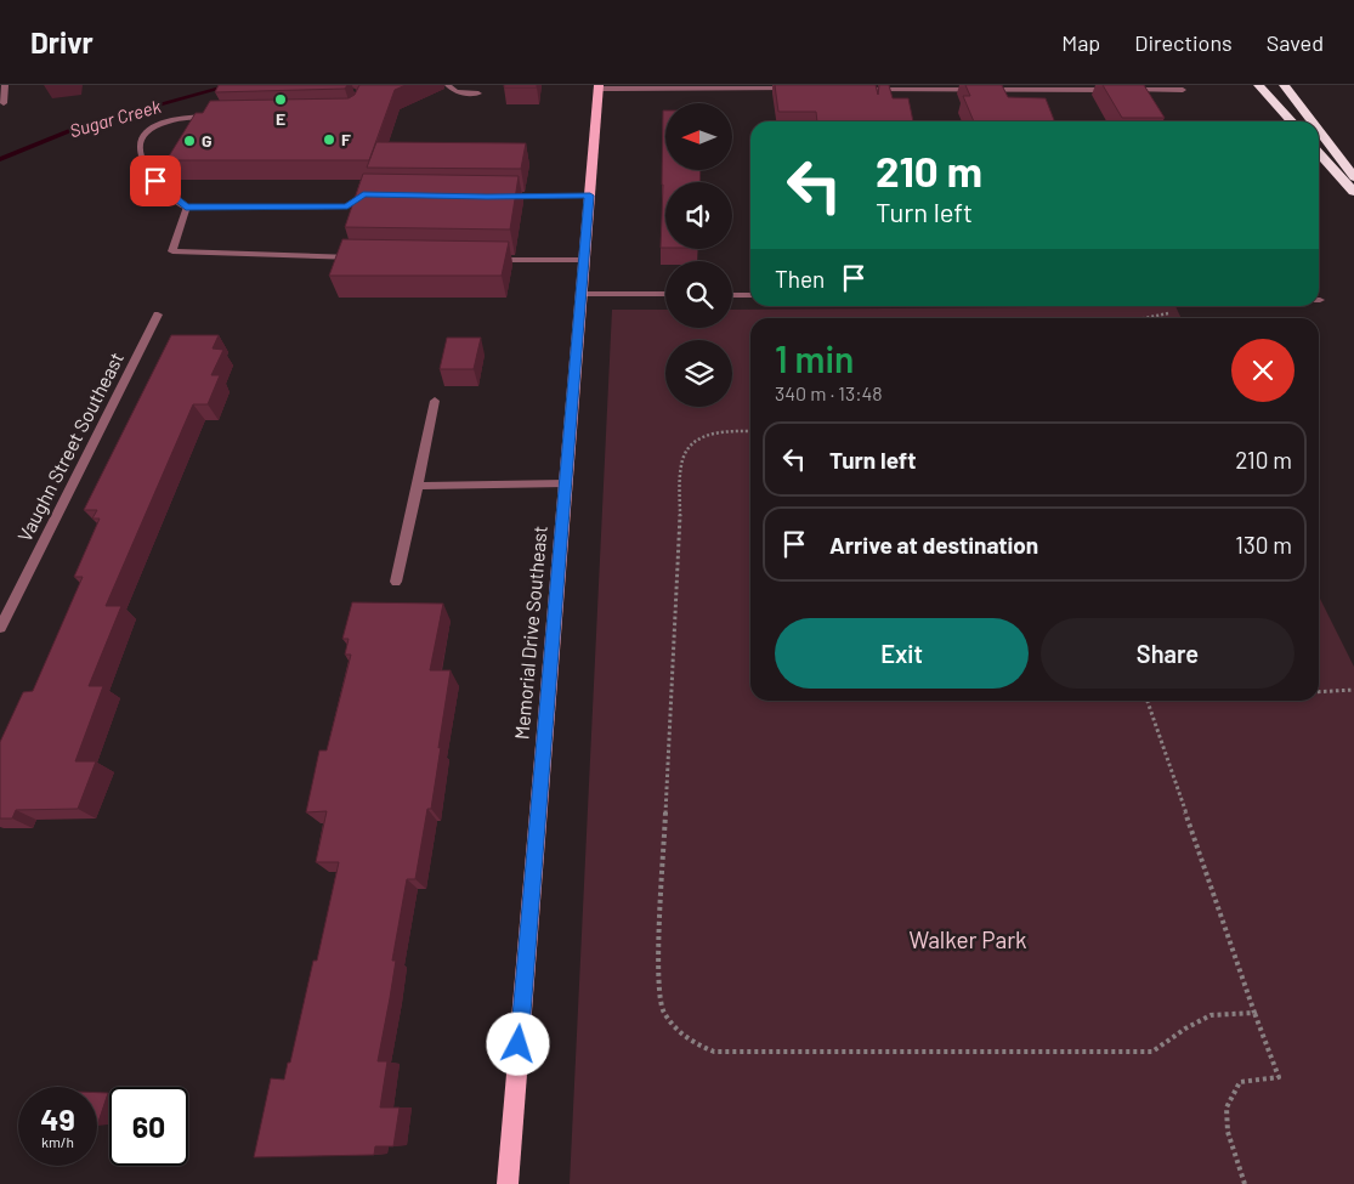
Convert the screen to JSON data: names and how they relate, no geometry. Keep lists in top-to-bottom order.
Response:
{
  "streets": {
    "main road": ["Memorial Drive Southeast"],
    "street": ["Vaughn Street Southeast"]
  },
  "water": ["Sugar Creek"],
  "parks": ["Walker Park"],
  "places": ["E", "F", "G"],
  "north": "left",
  "page": {
    "header": "Drivr",
    "nav": ["Map", "Directions", "Saved"],
    "turn": ["210 m", "Turn left"],
    "then": "Then",
    "heading": ["1 min", "340 m · 13:48"],
    "list": [
      {
        "name": "Turn left",
        "value": "210 m"
      },
      {
        "name": "Arrive at destination",
        "value": "130 m"
      }
    ],
    "buttons": ["Exit", "Share"],
    "speed": "49 km/h",
    "limit": "60"
  }
}
